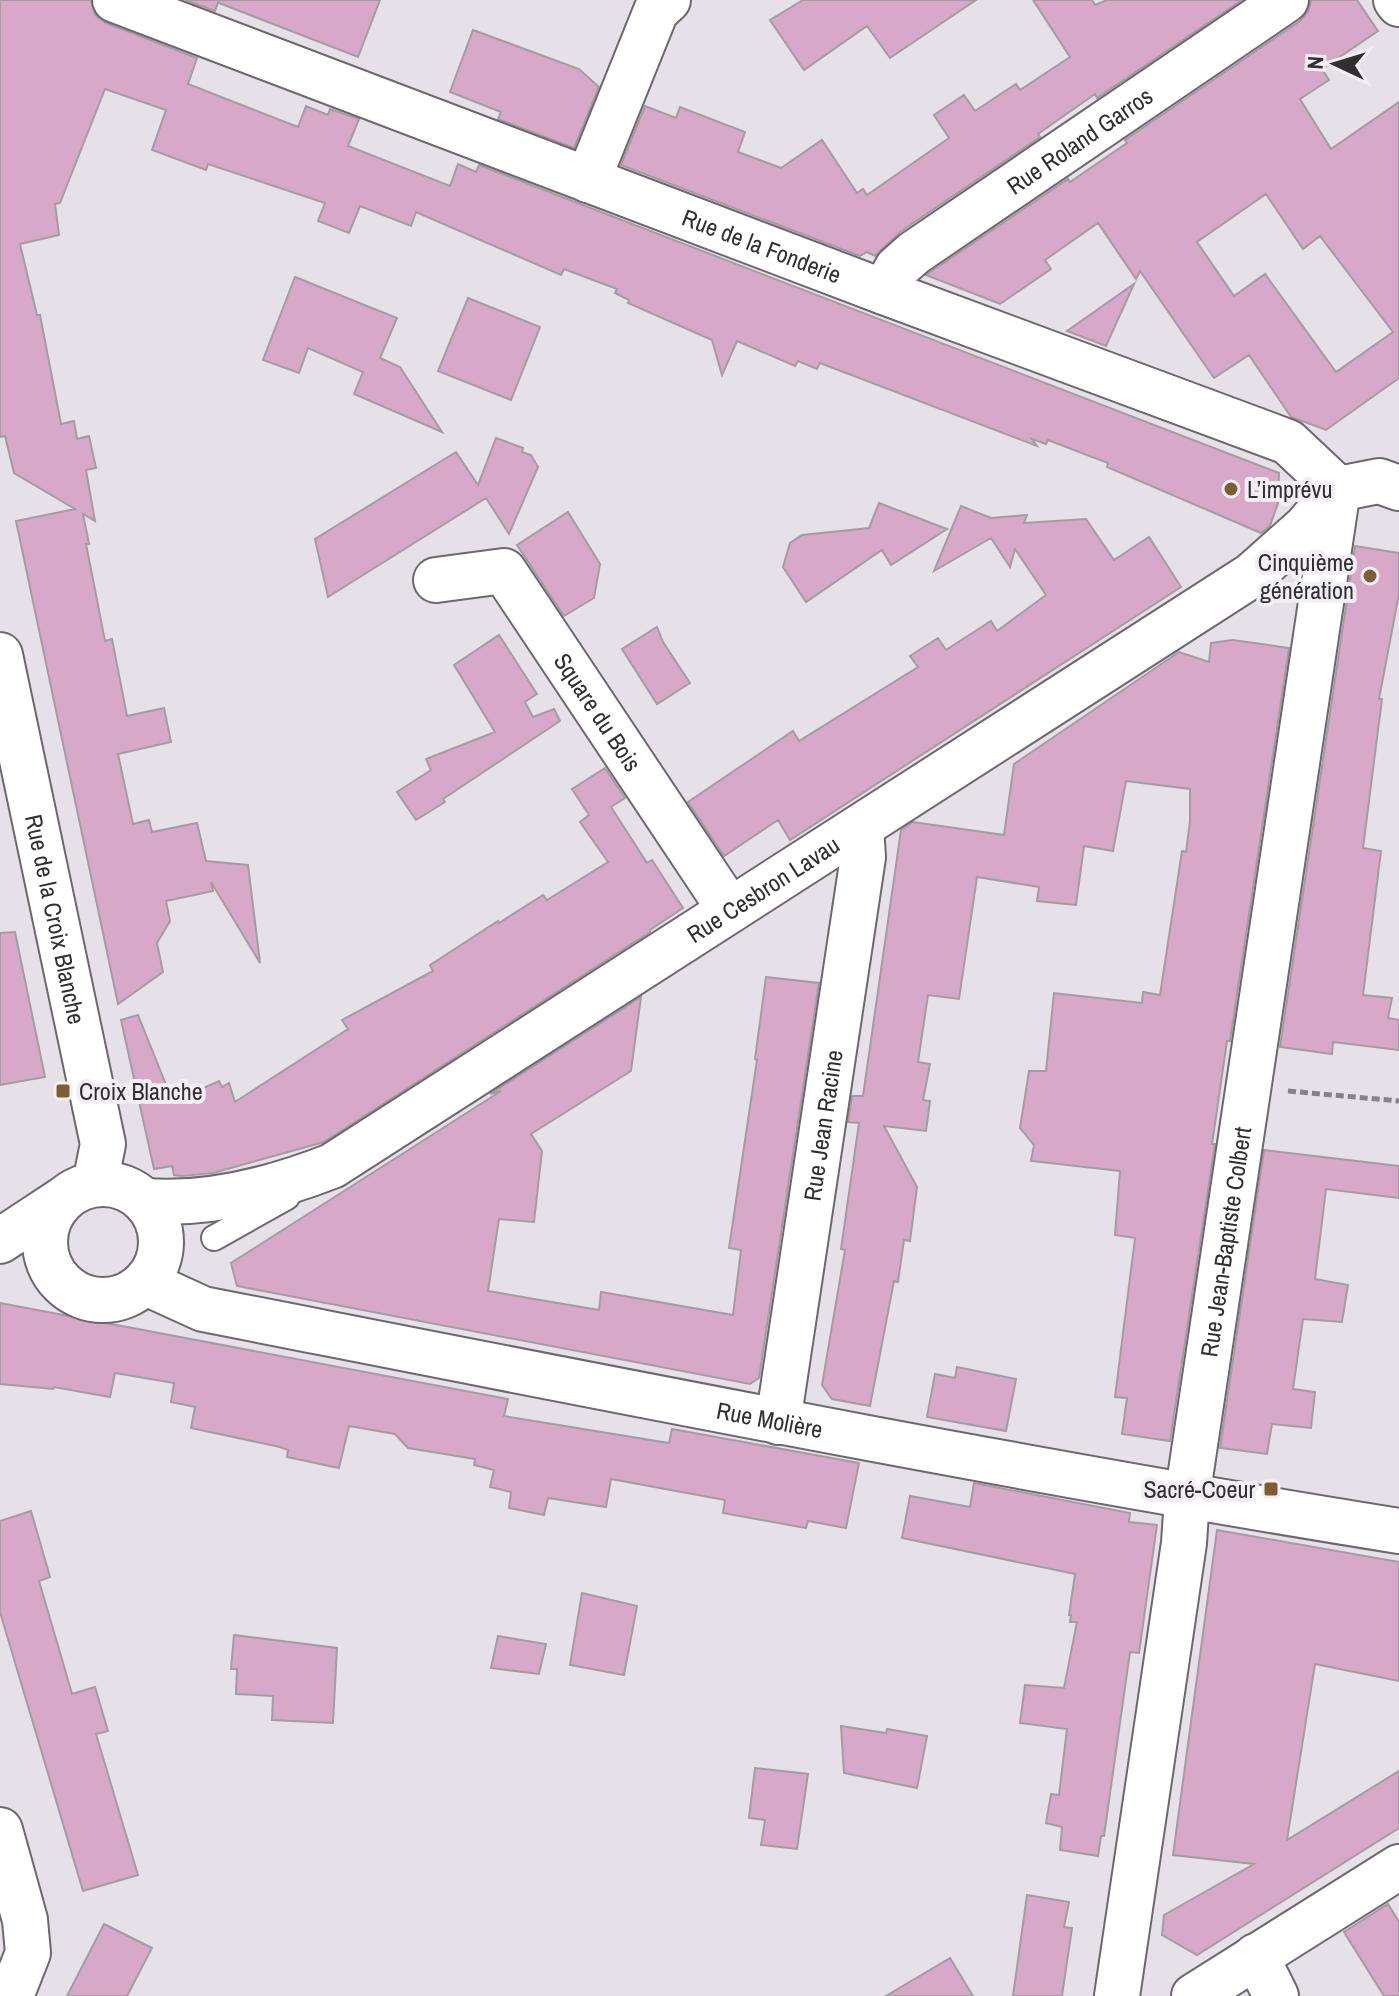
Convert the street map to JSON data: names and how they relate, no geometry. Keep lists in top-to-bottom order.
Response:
{
  "streets": {
    "street": [
      "Rue Roland Garros",
      "Rue de la Fonderie",
      "Square du Bois",
      "Rue Cesbron Lavau",
      "Rue de la Croix Blanche",
      "Rue Jean Racine",
      "Rue Jean-Baptiste Colbert",
      "Rue Molière"
    ]
  },
  "crossings": [
    ["Rue Roland Garros", "Rue de la Fonderie"],
    ["Rue de la Fonderie", "Rue Cesbron Lavau"],
    ["Rue de la Fonderie", "Rue Jean-Baptiste Colbert"],
    ["Square du Bois", "Rue Cesbron Lavau"],
    ["Rue Cesbron Lavau", "Rue de la Croix Blanche"],
    ["Rue Cesbron Lavau", "Rue Jean Racine"],
    ["Rue Cesbron Lavau", "Rue Jean-Baptiste Colbert"],
    ["Rue Cesbron Lavau", "Rue Molière"],
    ["Rue de la Croix Blanche", "Rue Molière"],
    ["Rue Jean Racine", "Rue Molière"],
    ["Rue Jean-Baptiste Colbert", "Rue Molière"]
  ],
  "places": {
    "other": ["L’imprévu", "Cinquième génération"],
    "transit": ["Croix Blanche", "Sacré-Coeur"]
  },
  "north": "left"
}
